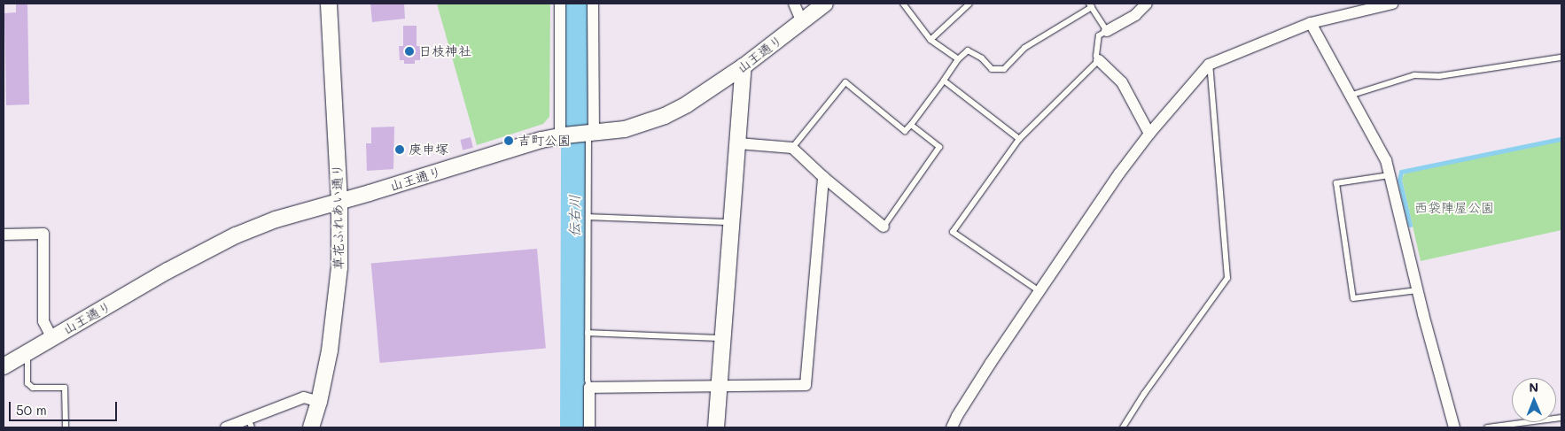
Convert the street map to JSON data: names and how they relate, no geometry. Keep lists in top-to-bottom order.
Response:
{
  "streets": {
    "street": ["山王通り", "草花ふれあい通り"]
  },
  "crossings": [
    ["山王通り", "草花ふれあい通り"]
  ],
  "water": ["伝右川"],
  "parks": ["西袋陣屋公園"],
  "places": ["日枝神社", "吉町公園", "庚申塚"],
  "scale_bar": "50 m",
  "north": "top"
}
